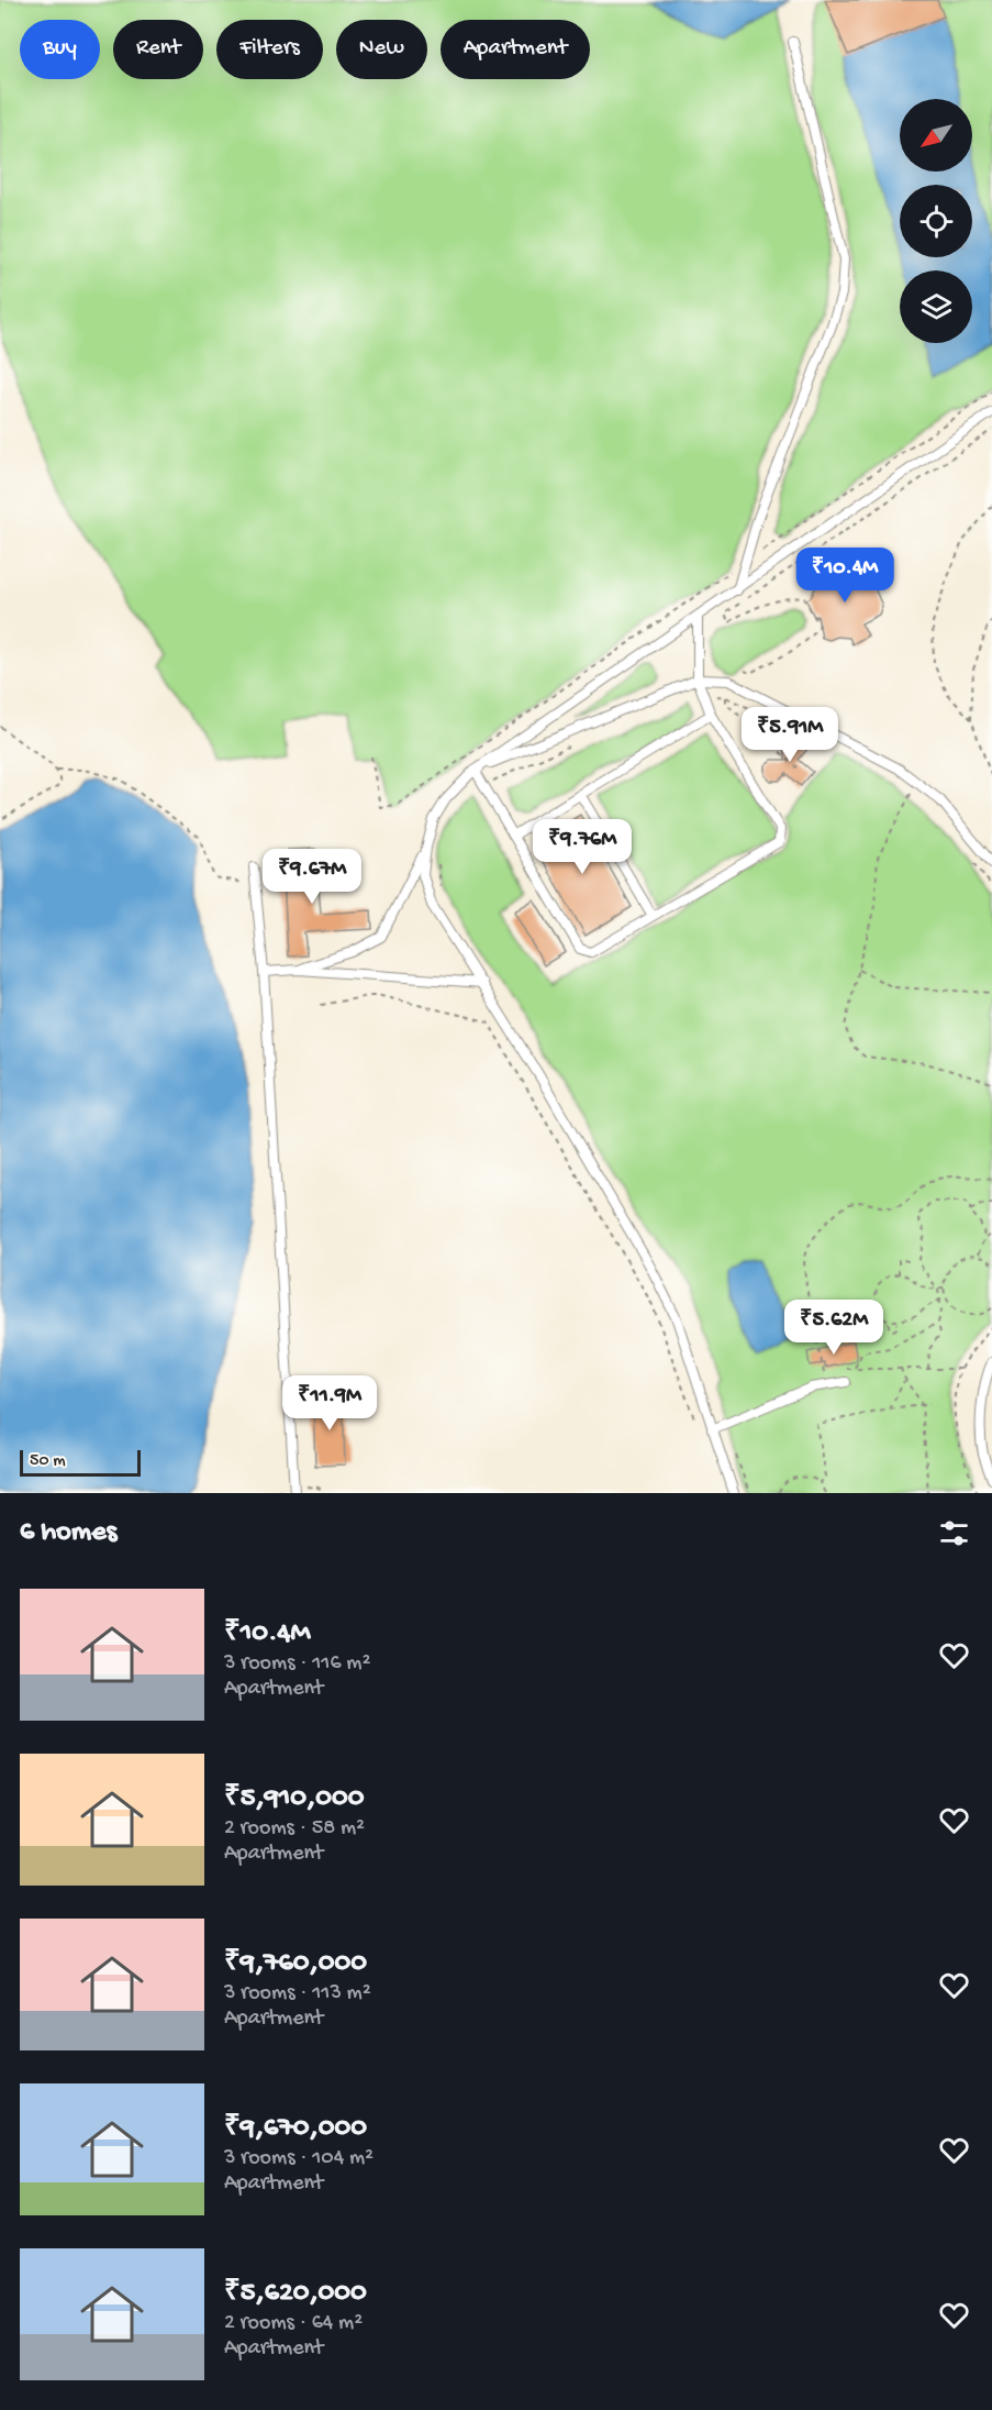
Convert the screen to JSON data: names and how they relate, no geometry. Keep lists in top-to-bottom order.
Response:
{
  "scale_bar": "50 m",
  "north": "bottom left",
  "page": {
    "chip": [
      "Buy",
      "Rent",
      "Filters",
      "New",
      "Apartment"
    ],
    "price": [
      "₹10.4M",
      "₹5.91M",
      "₹9.76M",
      "₹9.67M",
      "₹5.62M",
      "₹11.9M"
    ],
    "scale": "50 m",
    "heading": "6 homes",
    "list": [
      {
        "name": "₹10.4M",
        "note": "3 rooms · 116 m² · Apartment"
      },
      {
        "name": "₹5,910,000",
        "note": "2 rooms · 58 m² · Apartment"
      },
      {
        "name": "₹9,760,000",
        "note": "3 rooms · 113 m² · Apartment"
      },
      {
        "name": "₹9,670,000",
        "note": "3 rooms · 104 m² · Apartment"
      },
      {
        "name": "₹5,620,000",
        "note": "2 rooms · 64 m² · Apartment"
      }
    ]
  }
}
